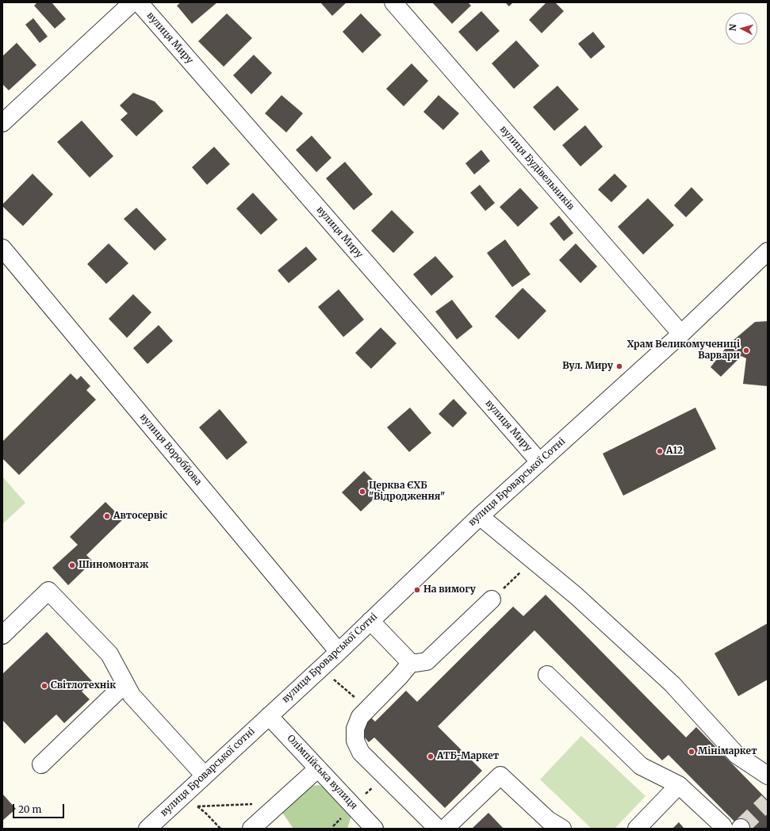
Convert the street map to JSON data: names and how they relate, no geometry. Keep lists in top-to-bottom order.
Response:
{
  "streets": {
    "street": [
      "вулиця Миру",
      "вулиця Будівельників",
      "вулиця Воробйова",
      "вулиця Броварської Сотні",
      "вулиця Броварської сотні",
      "Олімпійська вулиця"
    ]
  },
  "crossings": [
    ["вулиця Миру", "вулиця Броварської Сотні"],
    ["вулиця Будівельників", "вулиця Броварської Сотні"],
    ["вулиця Воробйова", "вулиця Броварської Сотні"],
    ["вулиця Броварської Сотні", "вулиця Броварської сотні"],
    ["вулиця Броварської Сотні", "Олімпійська вулиця"],
    ["вулиця Броварської сотні", "Олімпійська вулиця"]
  ],
  "places": [
    "Храм Великомучениці Варвари",
    "Вул. Миру",
    "А12",
    "Церква ЄХБ \"Відродження\"",
    "Автосервіс",
    "Шиномонтаж",
    "На вимогу",
    "Світлотехнік",
    "Мінімаркет",
    "АТБ-Маркет"
  ],
  "scale_bar": "20 m",
  "north": "left"
}
